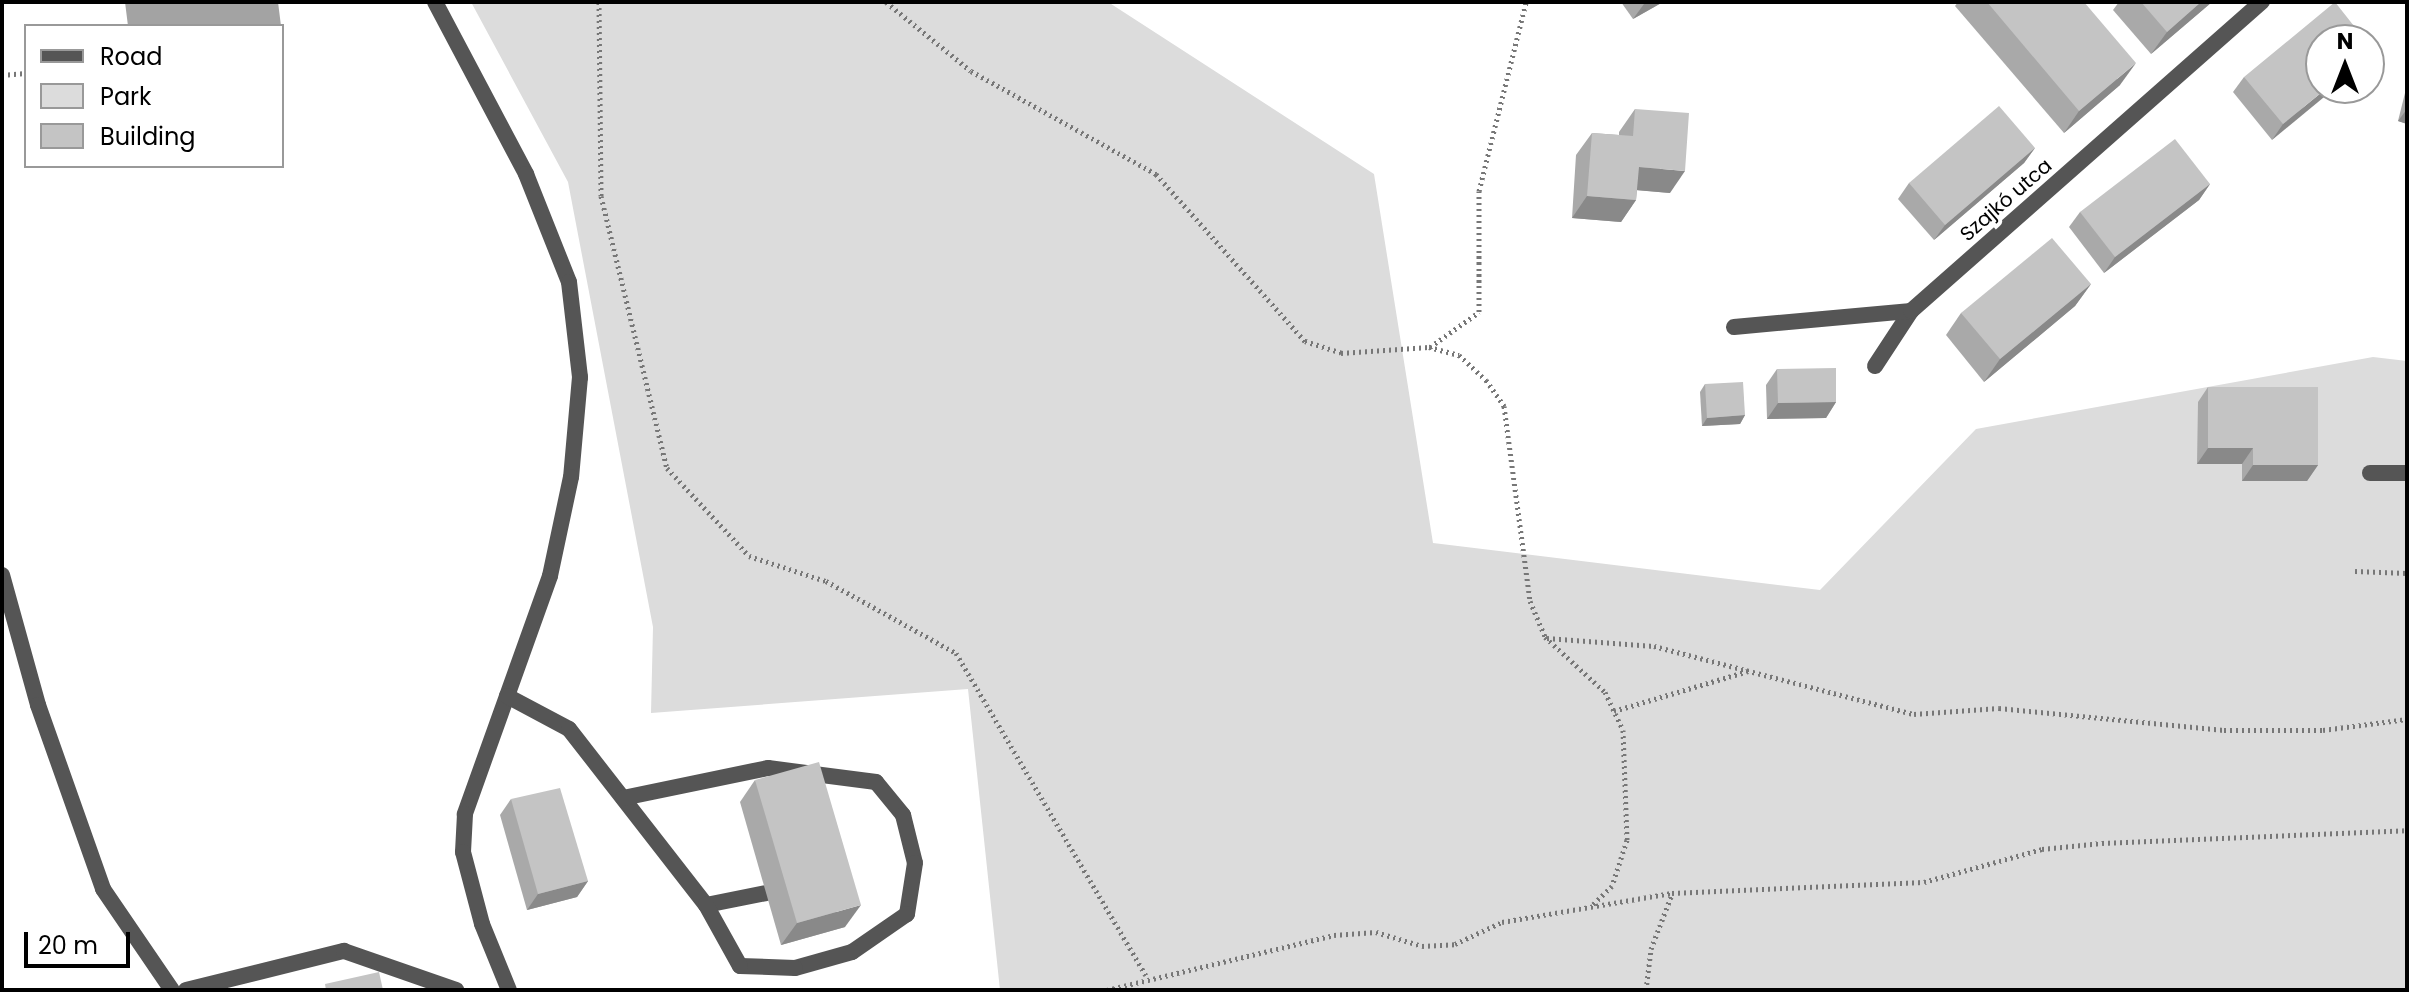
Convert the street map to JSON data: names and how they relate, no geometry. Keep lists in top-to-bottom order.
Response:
{
  "streets": {
    "street": ["Szajkó utca"]
  },
  "legend": ["Road", "Park", "Building"],
  "scale_bar": "20 m",
  "north": "top"
}
